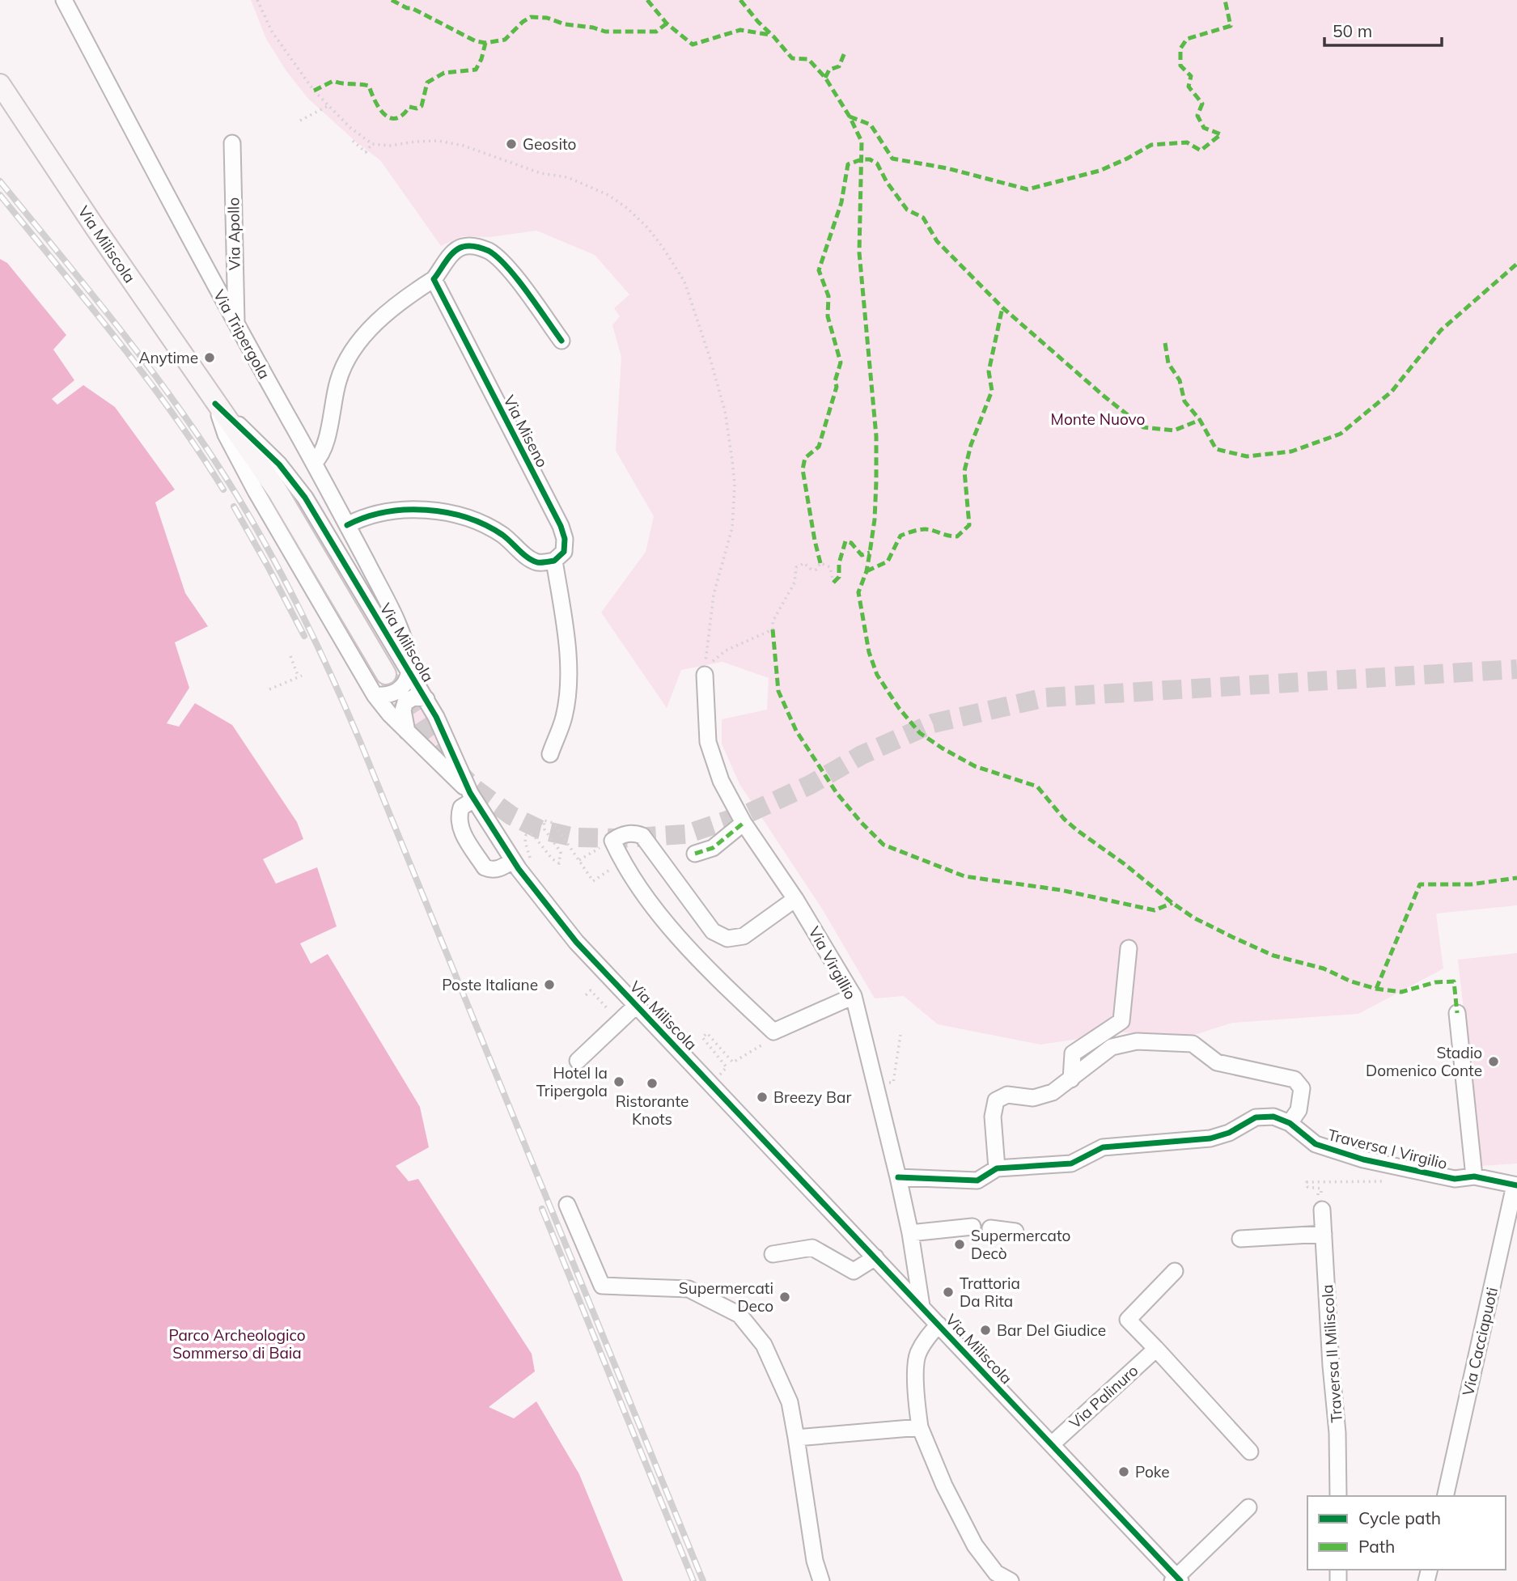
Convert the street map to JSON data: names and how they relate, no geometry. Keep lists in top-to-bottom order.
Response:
{
  "streets": {
    "main road": ["Via Miliscola"],
    "street": [
      "Via Apollo",
      "Via Tripergola",
      "Via Miseno",
      "Via Virgillio",
      "Traversa I Virgilio",
      "Via Cacciapuoti",
      "Traversa II Miliscola",
      "Via Palinuro"
    ]
  },
  "crossings": [
    ["Via Apollo", "Via Tripergola"],
    ["Via Miliscola", "Via Tripergola"],
    ["Via Miliscola", "Via Virgillio"],
    ["Via Miliscola", "Via Palinuro"],
    ["Via Virgillio", "Traversa I Virgilio"],
    ["Traversa I Virgilio", "Via Cacciapuoti"]
  ],
  "parks": ["Monte Nuovo", "Parco Archeologico Sommerso di Baia"],
  "places": [
    "Geosito",
    "Anytime",
    "Poste Italiane",
    "Stadio Domenico Conte",
    "Hotel la Tripergola",
    "Ristorante Knots",
    "Breezy Bar",
    "Supermercato Decò",
    "Trattoria Da Rita",
    "Supermercati Deco",
    "Bar Del Giudice",
    "Poke"
  ],
  "legend": ["Cycle path", "Path"],
  "scale_bar": "50 m"
}
